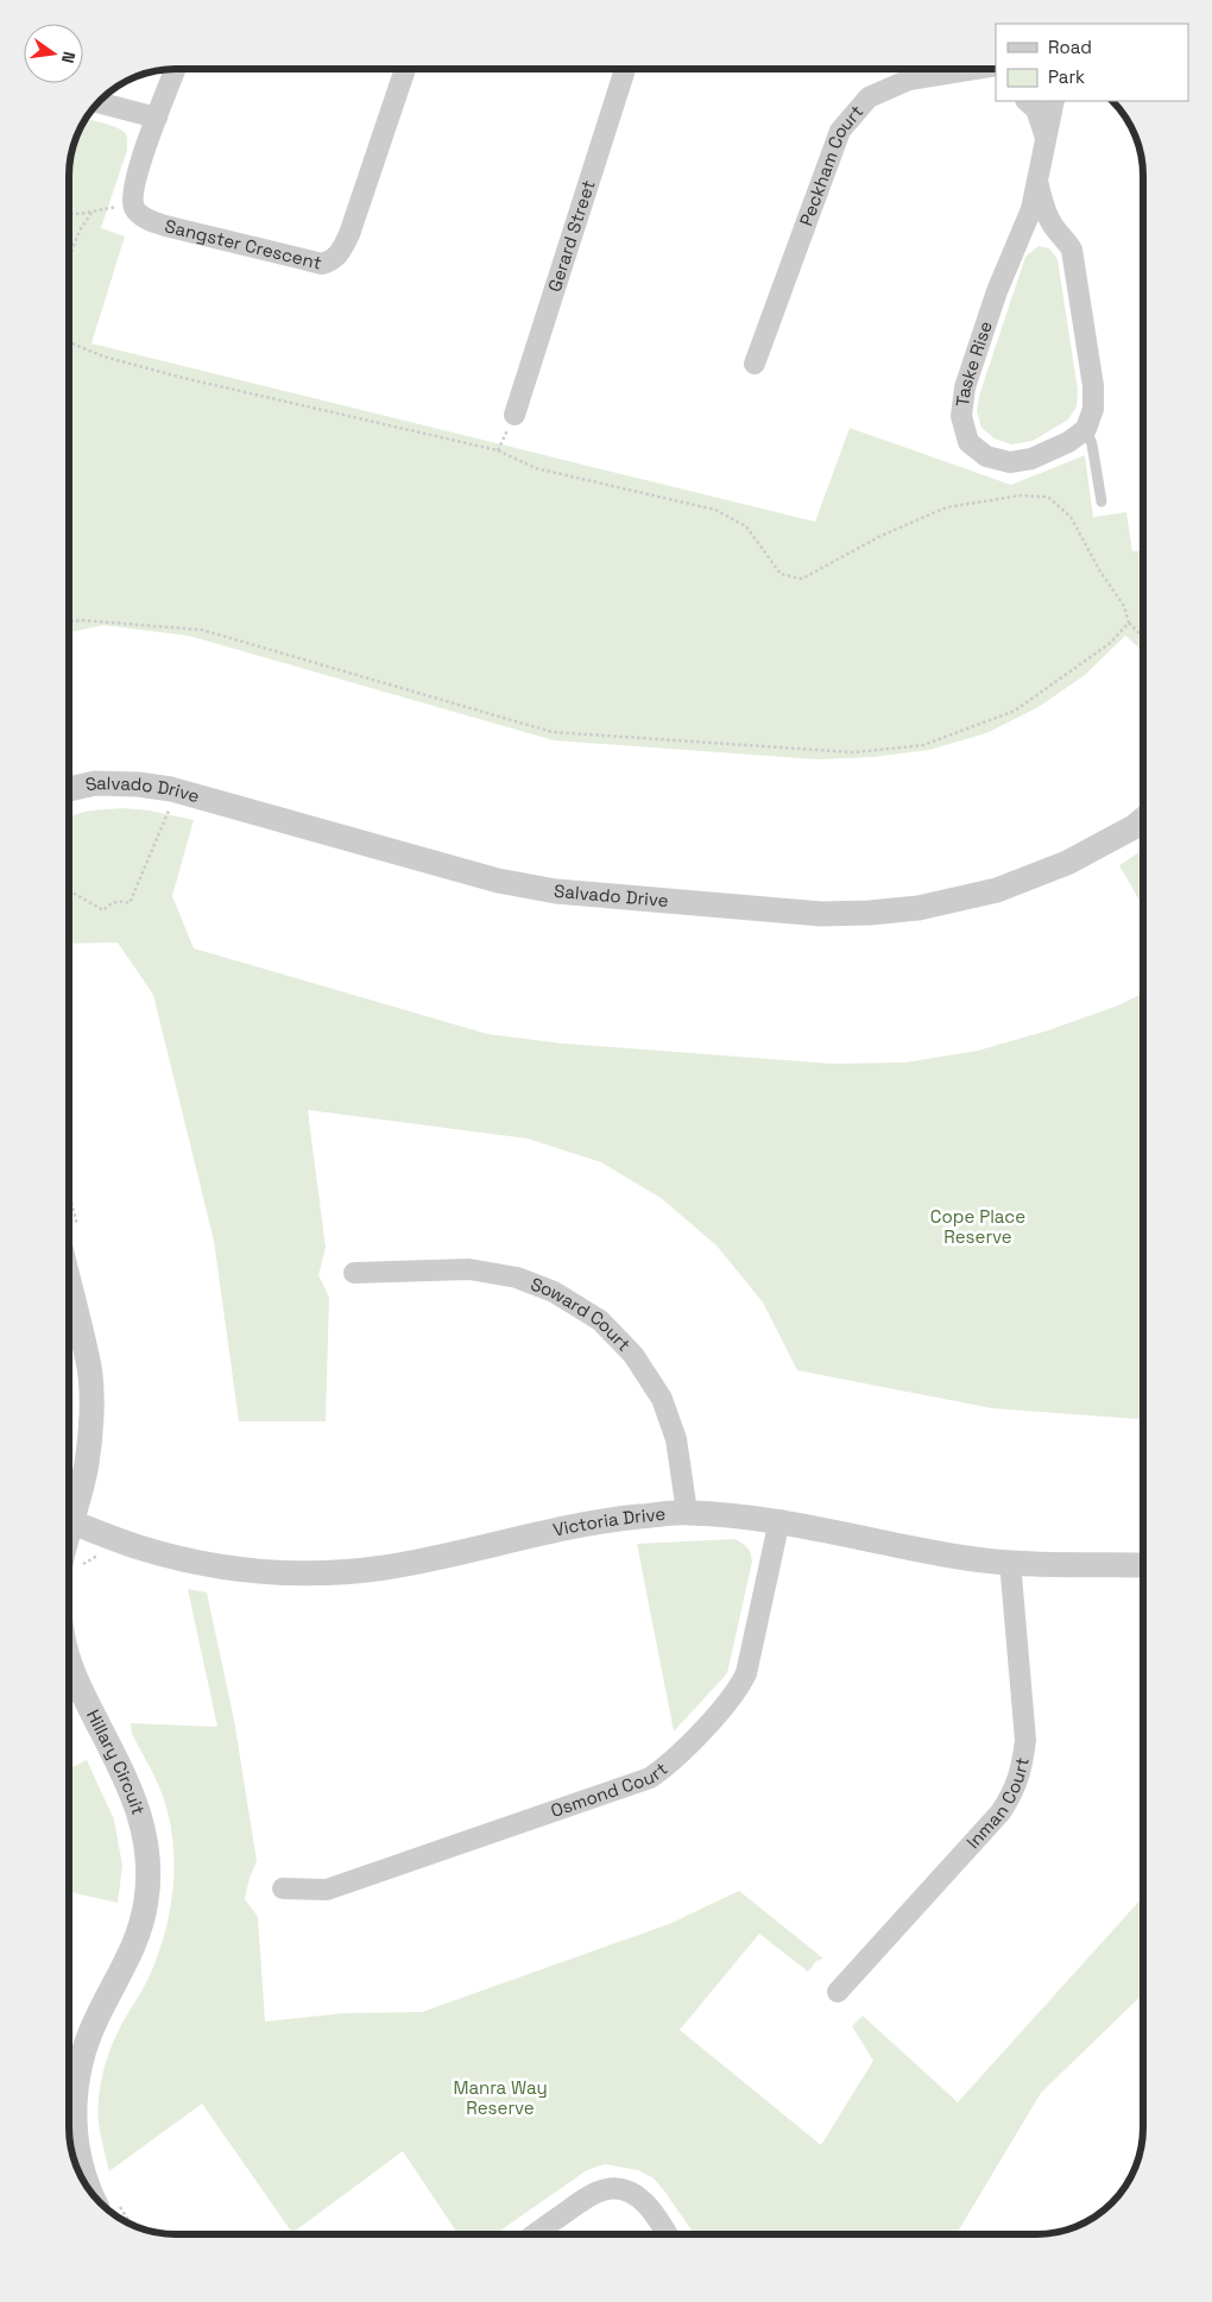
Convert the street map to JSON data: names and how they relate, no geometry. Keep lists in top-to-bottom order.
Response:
{
  "streets": {
    "street": [
      "Peckham Court",
      "Gerard Street",
      "Sangster Crescent",
      "Taske Rise",
      "Salvado Drive",
      "Soward Court",
      "Victoria Drive",
      "Hillary Circuit",
      "Osmond Court",
      "Inman Court"
    ]
  },
  "crossings": [
    ["Soward Court", "Victoria Drive"],
    ["Victoria Drive", "Hillary Circuit"],
    ["Victoria Drive", "Osmond Court"],
    ["Victoria Drive", "Inman Court"]
  ],
  "parks": ["Cope Place Reserve", "Manra Way Reserve"],
  "legend": ["Road", "Park"],
  "north": "right"
}
